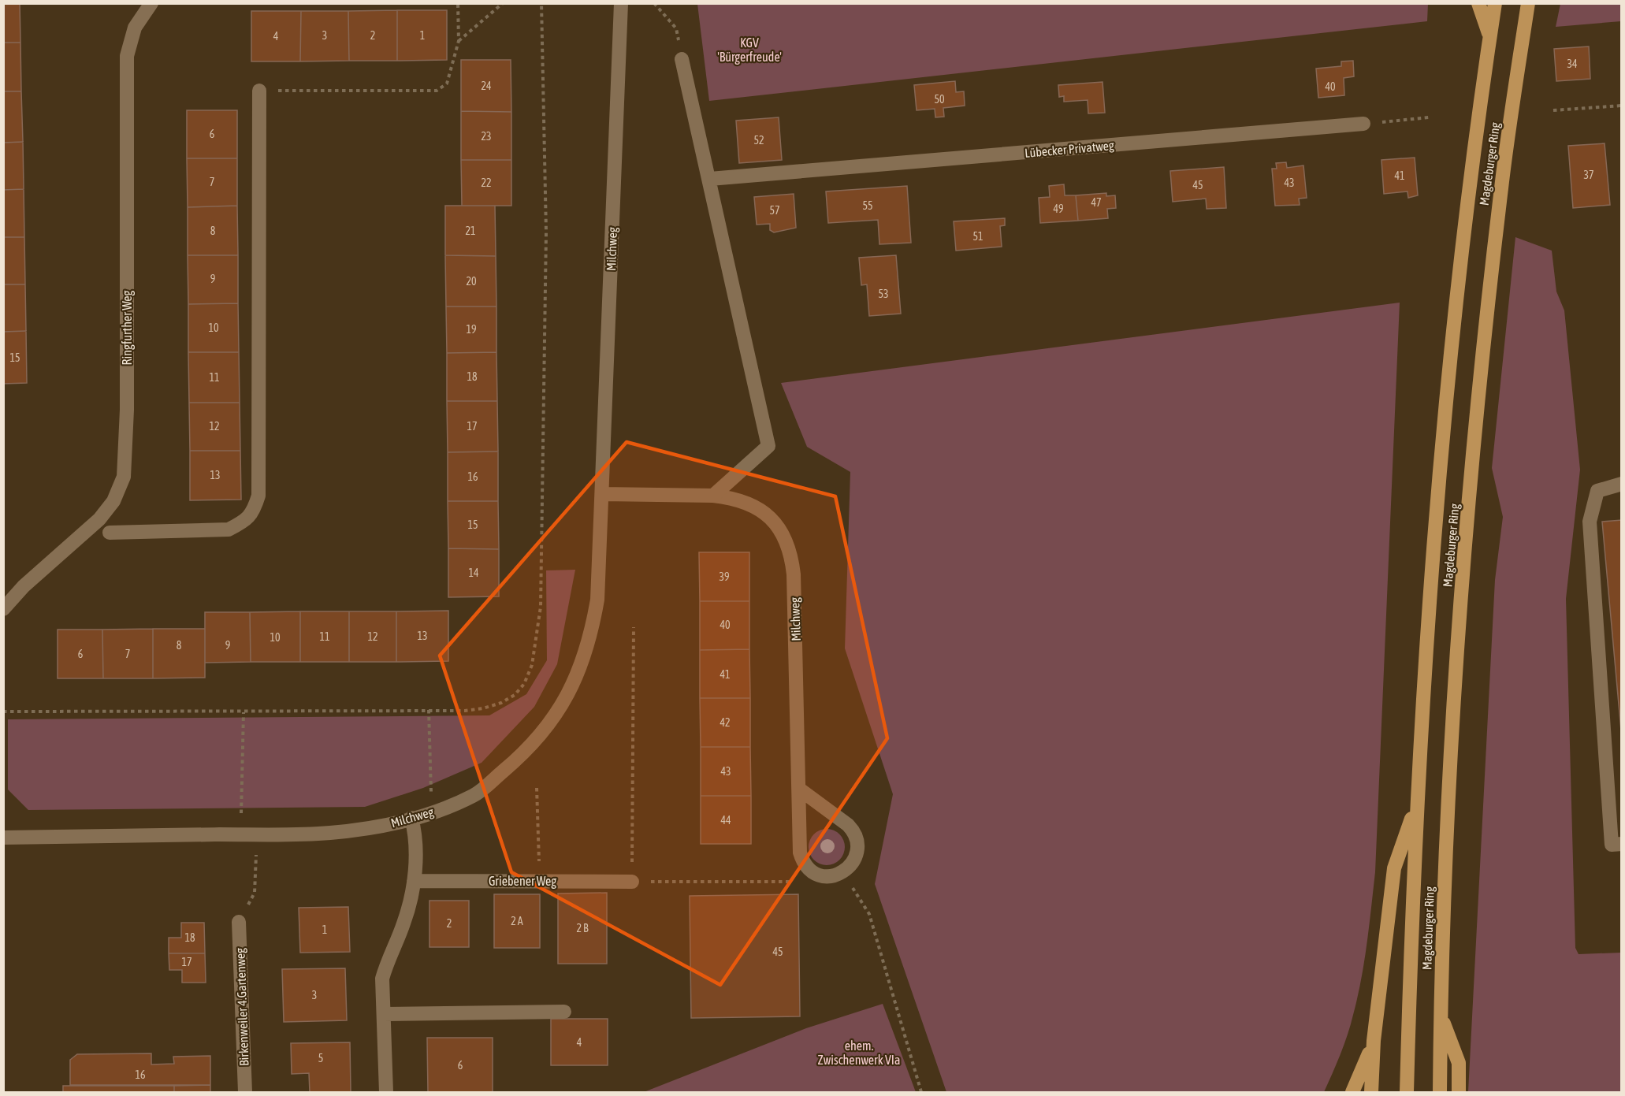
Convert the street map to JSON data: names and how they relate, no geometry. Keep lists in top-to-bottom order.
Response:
{
  "streets": {
    "highway": ["Magdeburger Ring"],
    "street": [
      "Lübecker Privatweg",
      "Milchweg",
      "Ringfurther Weg",
      "Griebener Weg",
      "Birkenweiler 4.Gartenweg"
    ]
  },
  "parks": ["KGV 'Bürgerfreude'", "ehem. Zwischenwerk VIa"],
  "house_numbers": [
    "3",
    "2",
    "1",
    "4",
    "34",
    "24",
    "40",
    "50",
    "6",
    "23",
    "52",
    "37",
    "41",
    "7",
    "22",
    "43",
    "45",
    "47",
    "55",
    "49",
    "57",
    "8",
    "21",
    "51",
    "9",
    "20",
    "53",
    "10",
    "19",
    "15",
    "18",
    "11",
    "12",
    "17",
    "13",
    "16",
    "15",
    "14",
    "39",
    "40",
    "13",
    "11",
    "12",
    "10",
    "8",
    "9",
    "6",
    "7",
    "41",
    "42",
    "43",
    "44",
    "2 A",
    "2",
    "2 B",
    "1",
    "18",
    "45",
    "17",
    "3",
    "4",
    "5",
    "6",
    "16"
  ]
}
